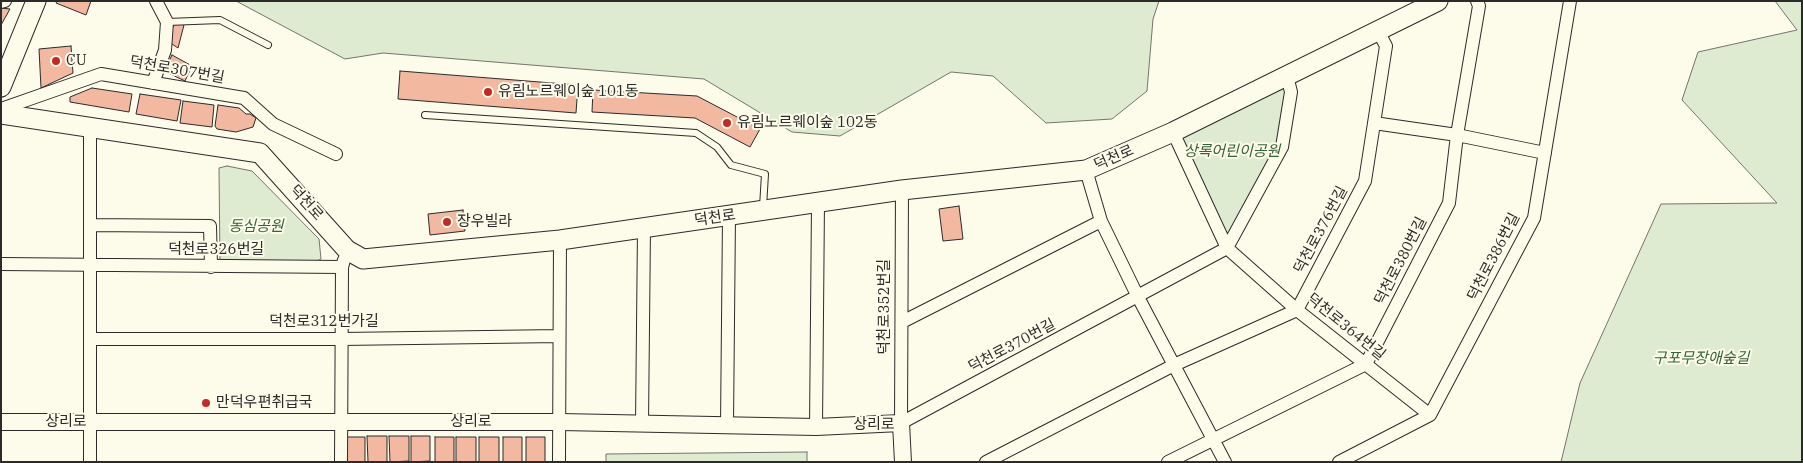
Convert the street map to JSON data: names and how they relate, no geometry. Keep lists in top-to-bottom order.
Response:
{
  "streets": {
    "main road": ["덕천로"],
    "street": [
      "덕천로307번길",
      "덕천로376번길",
      "덕천로326번길",
      "덕천로386번길",
      "덕천로380번길",
      "덕천로352번길",
      "덕천로312번가길",
      "덕천로364번길",
      "덕천로370번길",
      "상리로"
    ]
  },
  "crossings": [
    ["덕천로", "덕천로376번길"],
    ["덕천로", "덕천로326번길"],
    ["덕천로", "덕천로352번길"],
    ["덕천로", "덕천로364번길"],
    ["덕천로376번길", "덕천로364번길"],
    ["덕천로386번길", "덕천로364번길"],
    ["덕천로380번길", "덕천로364번길"],
    ["덕천로352번길", "덕천로370번길"],
    ["덕천로352번길", "상리로"],
    ["덕천로364번길", "덕천로370번길"],
    ["덕천로370번길", "상리로"]
  ],
  "parks": ["상록어린이공원", "동심공원", "구포무장애숲길"],
  "places": [
    "CU",
    "유림노르웨이숲 101동",
    "유림노르웨이숲 102동",
    "장우빌라",
    "만덕우편취급국"
  ]
}
